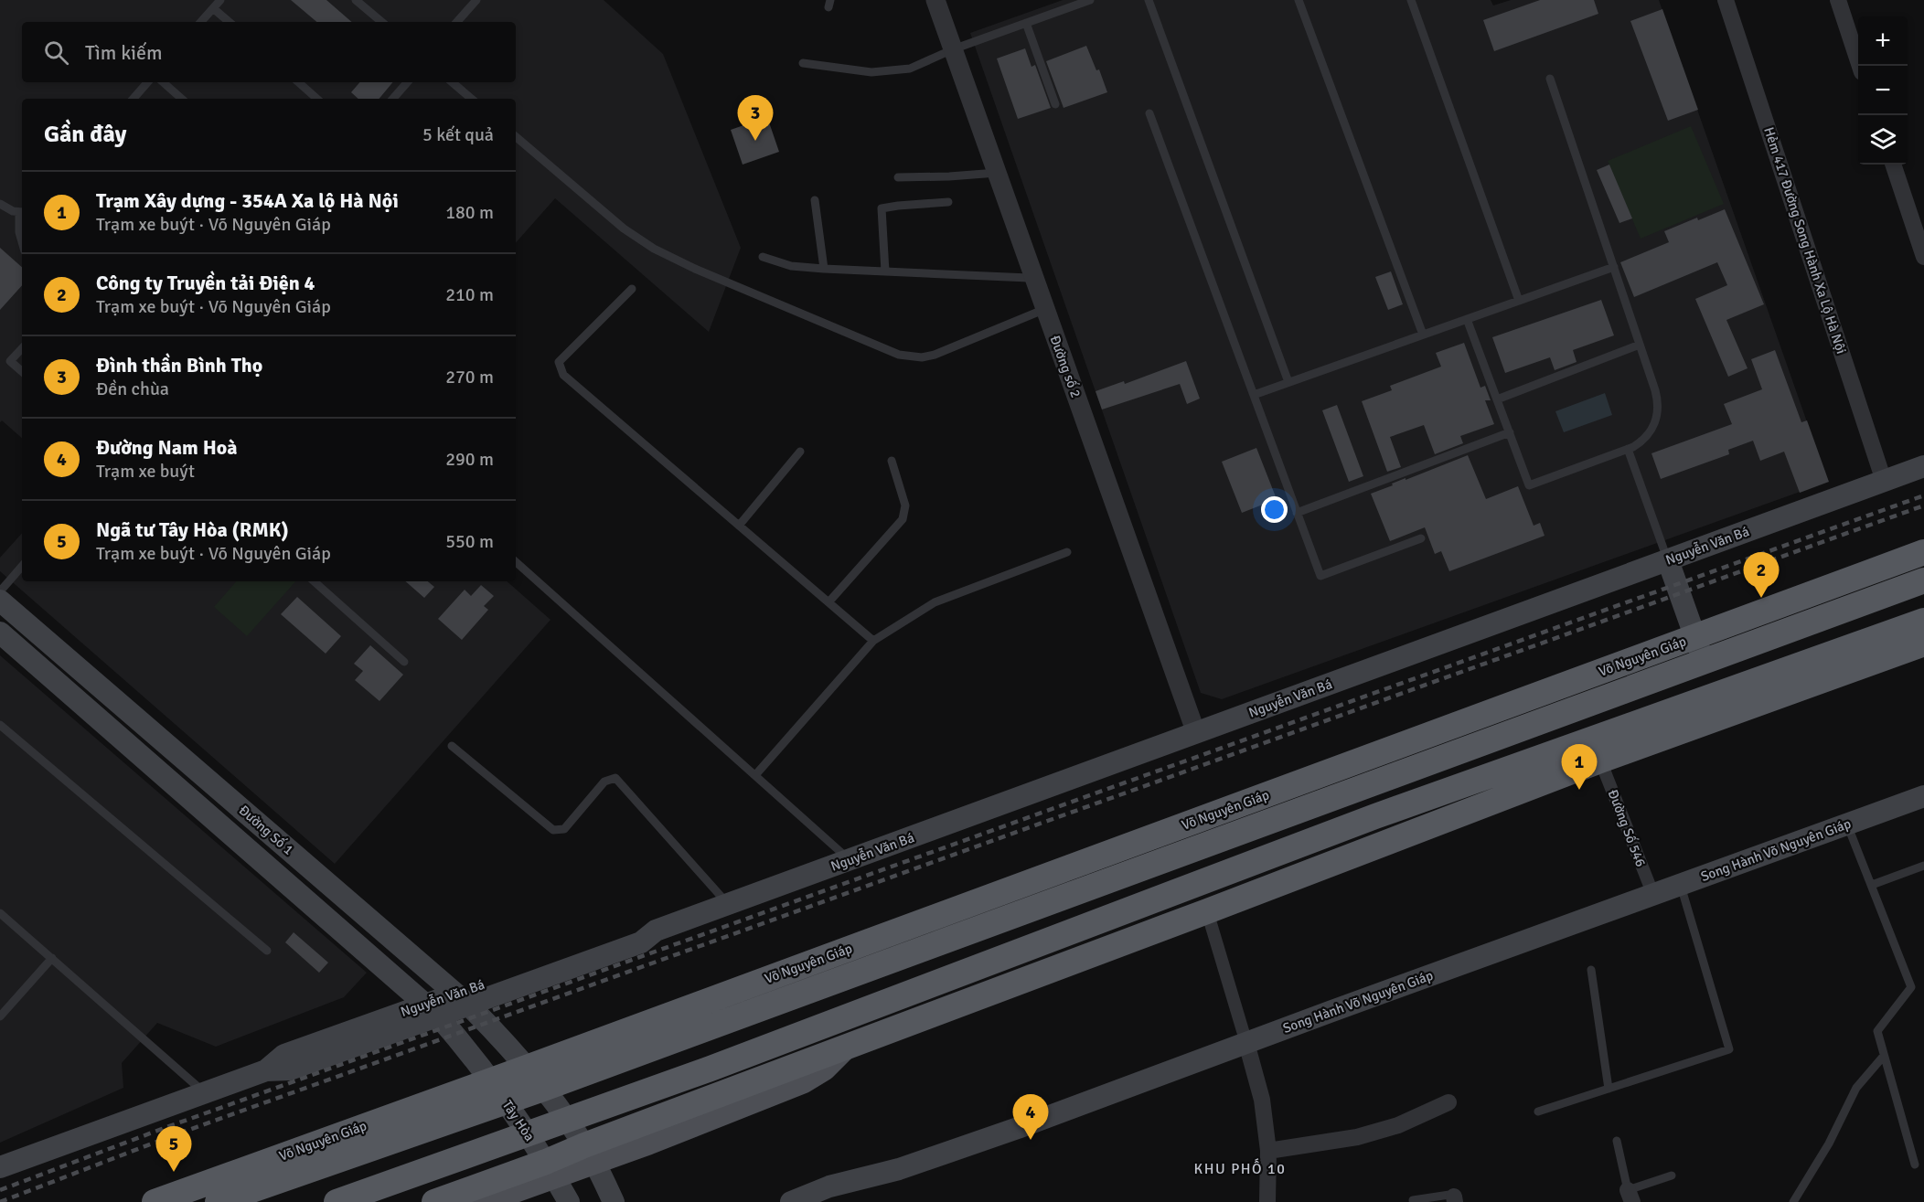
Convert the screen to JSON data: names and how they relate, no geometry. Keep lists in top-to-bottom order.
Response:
{
  "streets": {
    "highway": ["Võ Nguyên Giáp"],
    "main road": [
      "Nguyễn Văn Bá",
      "Đường Số 1",
      "Song Hành Võ Nguyên Giáp",
      "Tây Hòa"
    ],
    "street": ["Hẻm 417 Đường Song Hành Xa Lộ Hà Nội", "Đường số 2", "Đường Số 546"]
  },
  "crossings": [
    ["Hẻm 417 Đường Song Hành Xa Lộ Hà Nội", "Nguyễn Văn Bá"],
    ["Đường số 2", "Nguyễn Văn Bá"],
    ["Nguyễn Văn Bá", "Đường Số 1"],
    ["Võ Nguyên Giáp", "Đường Số 1"],
    ["Võ Nguyên Giáp", "Tây Hòa"],
    ["Đường Số 546", "Song Hành Võ Nguyên Giáp"],
    ["Đường Số 1", "Tây Hòa"]
  ],
  "districts": ["KHU PHỐ 10"],
  "page": {
    "map_buttons": ["+", "−"],
    "search": "Tìm kiếm",
    "pins": [
      "3",
      "2",
      "1",
      "4",
      "5"
    ],
    "heading": ["Gần đây", "5 kết quả"],
    "list": [
      {
        "mark": "1",
        "name": "Trạm Xây dựng - 354A Xa lộ Hà Nội",
        "note": "Trạm xe buýt · Võ Nguyên Giáp",
        "value": "180 m"
      },
      {
        "mark": "2",
        "name": "Công ty Truyền tải Điện 4",
        "note": "Trạm xe buýt · Võ Nguyên Giáp",
        "value": "210 m"
      },
      {
        "mark": "3",
        "name": "Đình thần Bình Thọ",
        "note": "Đền chùa",
        "value": "270 m"
      },
      {
        "mark": "4",
        "name": "Đường Nam Hoà",
        "note": "Trạm xe buýt",
        "value": "290 m"
      },
      {
        "mark": "5",
        "name": "Ngã tư Tây Hòa (RMK)",
        "note": "Trạm xe buýt · Võ Nguyên Giáp",
        "value": "550 m"
      }
    ]
  }
}
